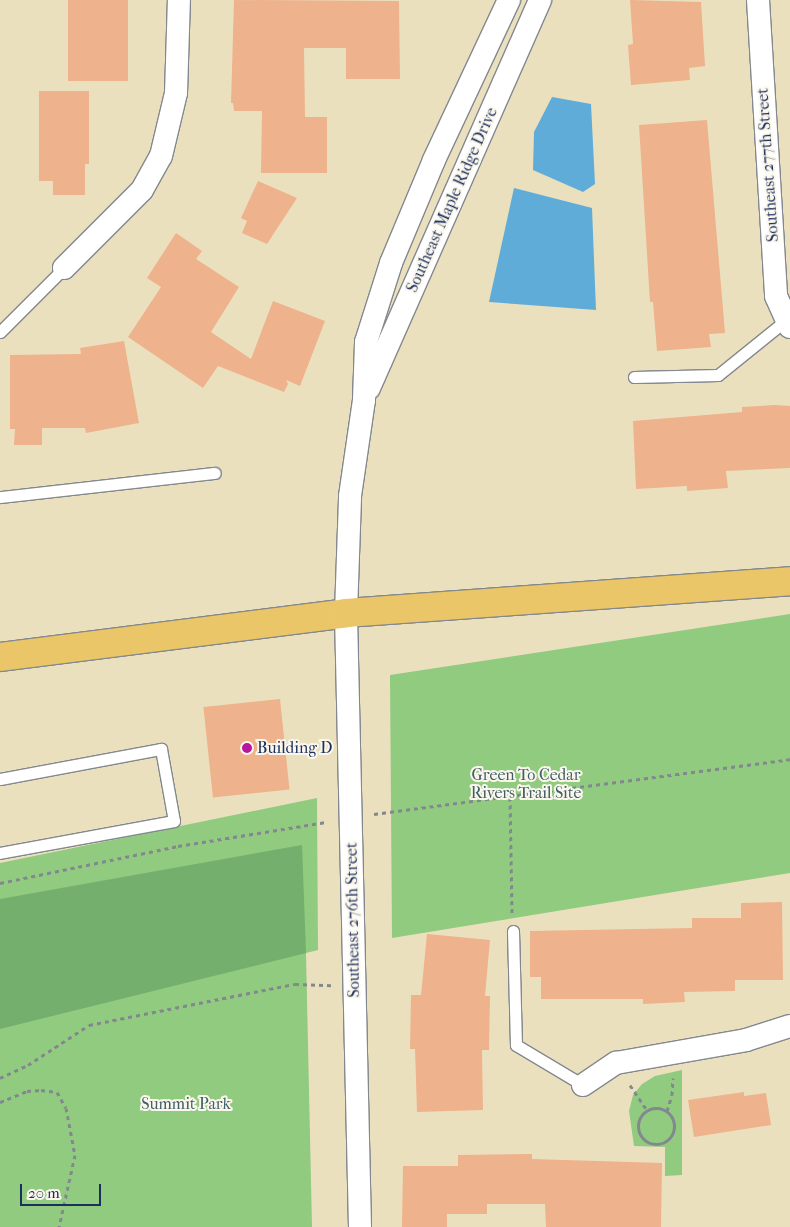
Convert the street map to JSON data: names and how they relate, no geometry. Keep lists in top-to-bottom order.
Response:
{
  "streets": {
    "street": ["Southeast 277th Street", "Southeast Maple Ridge Drive", "Southeast 276th Street"]
  },
  "crossings": [
    ["Southeast Maple Ridge Drive", "Southeast 276th Street"]
  ],
  "parks": ["Green To Cedar Rivers Trail Site", "Summit Park"],
  "places": ["Building D"],
  "scale_bar": "20 m"
}
